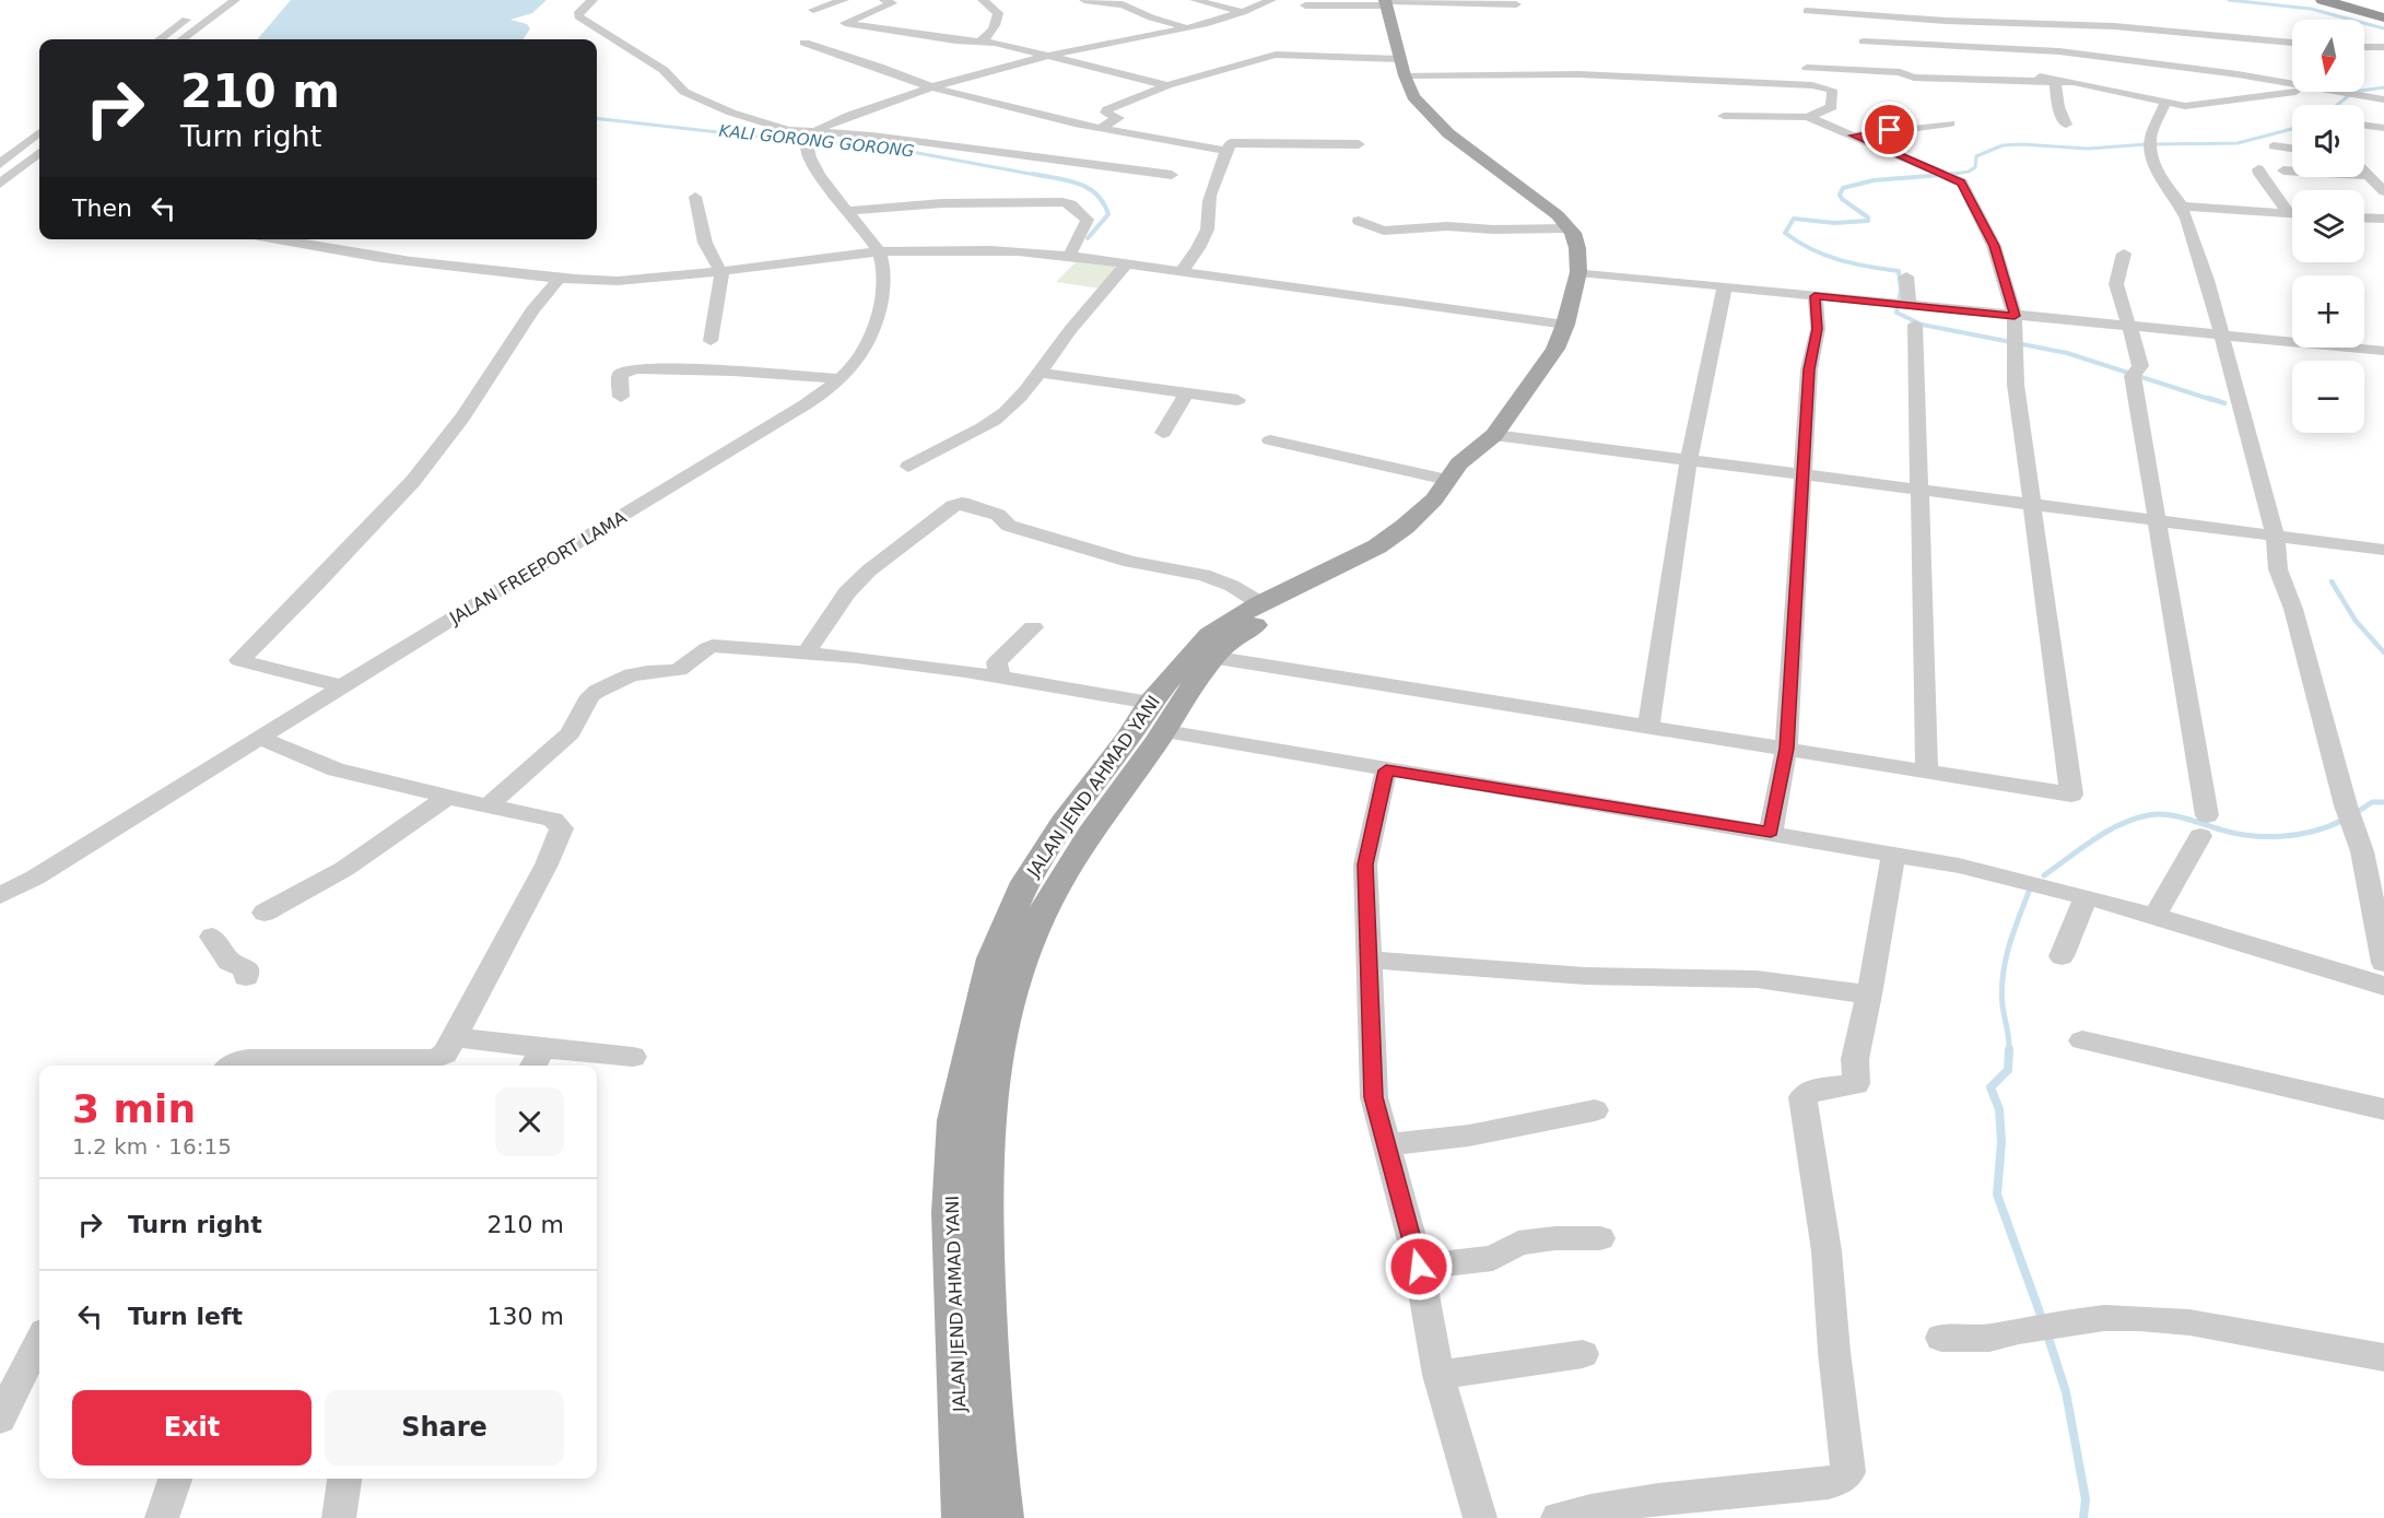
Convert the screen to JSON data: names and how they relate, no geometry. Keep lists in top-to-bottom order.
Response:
{
  "streets": {
    "main road": ["JALAN JEND AHMAD YANI"],
    "street": ["JALAN FREEPORT LAMA"]
  },
  "water": ["KALI GORONG GORONG"],
  "north": "bottom",
  "page": {
    "map_buttons": ["+", "−"],
    "turn": ["210 m", "Turn right"],
    "then": "Then",
    "heading": ["3 min", "1.2 km · 16:15"],
    "list": [
      {
        "name": "Turn right",
        "value": "210 m"
      },
      {
        "name": "Turn left",
        "value": "130 m"
      }
    ],
    "buttons": ["Exit", "Share"]
  }
}
